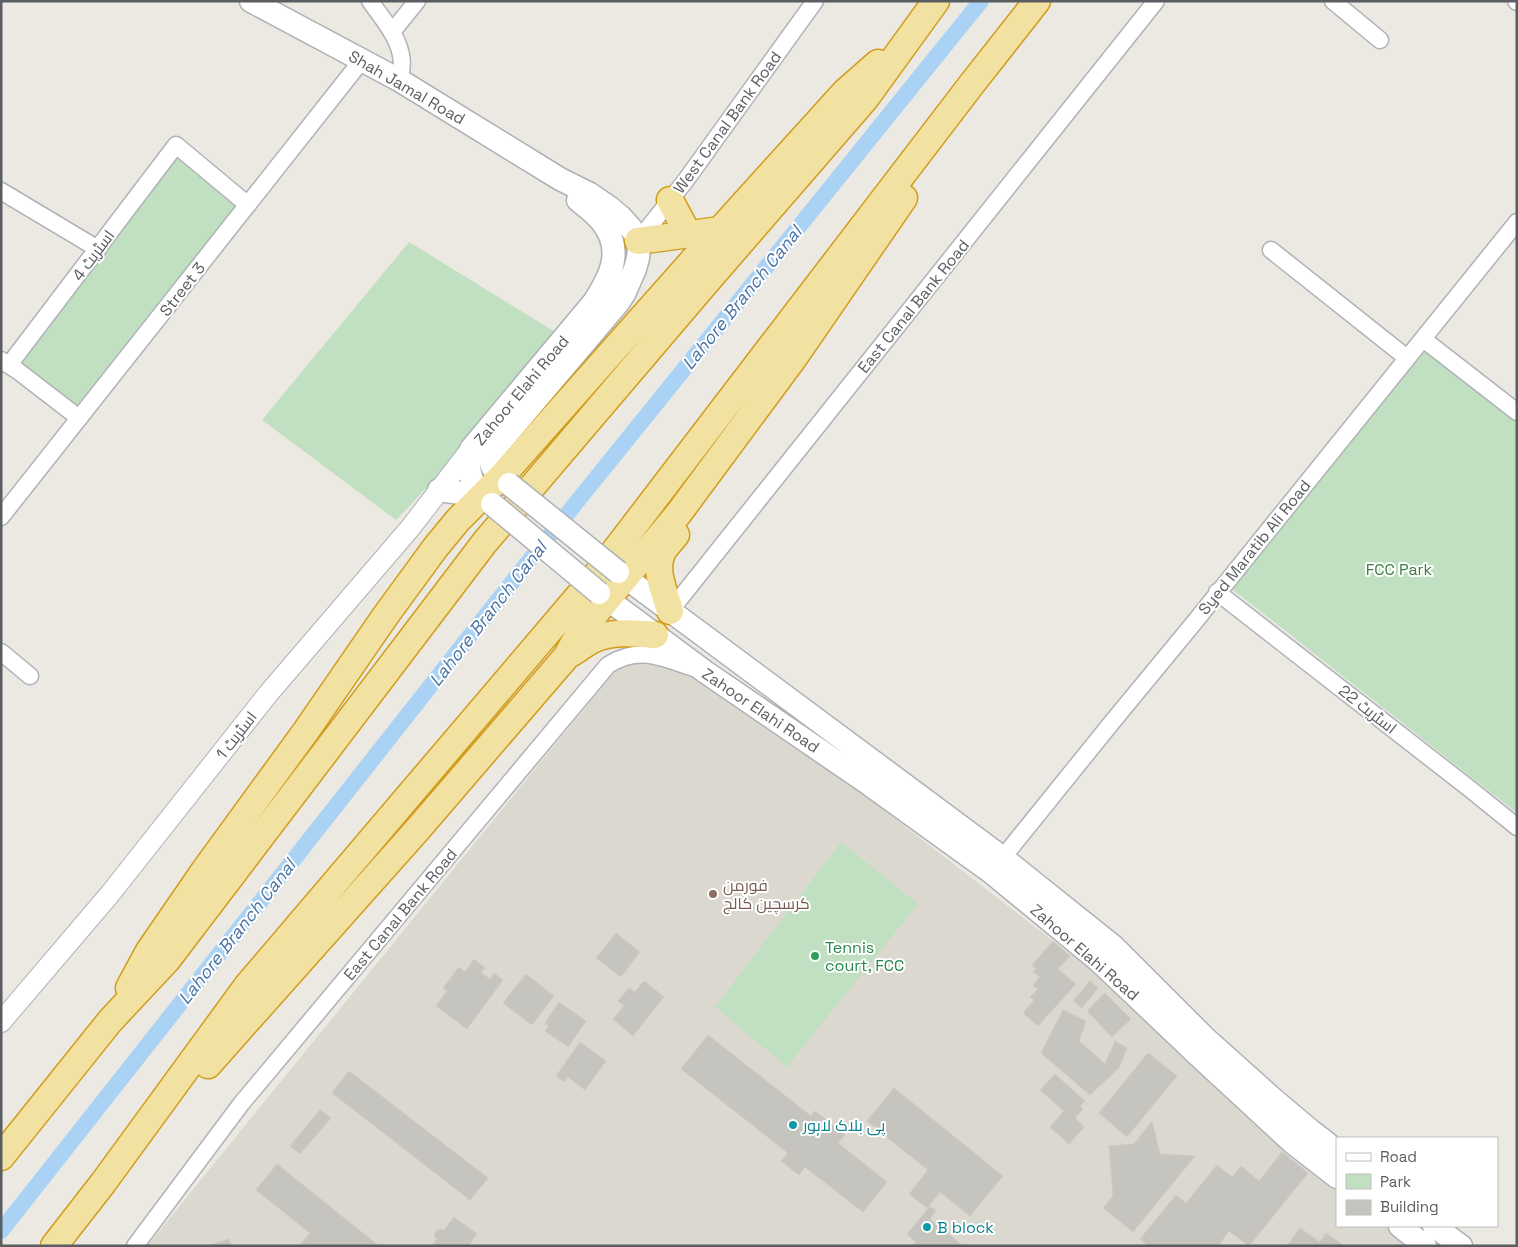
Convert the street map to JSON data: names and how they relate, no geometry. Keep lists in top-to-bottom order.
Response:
{
  "streets": {
    "main road": ["Shah Jamal Road", "Zahoor Elahi Road"],
    "street": [
      "West Canal Bank Road",
      "اسٹریٹ 4",
      "Street 3",
      "East Canal Bank Road",
      "Syed Maratib Ali Road",
      "اسٹریٹ 22",
      "اسٹریٹ 1"
    ]
  },
  "crossings": [
    ["Shah Jamal Road", "West Canal Bank Road"],
    ["Shah Jamal Road", "Street 3"],
    ["Shah Jamal Road", "Zahoor Elahi Road"],
    ["اسٹریٹ 4", "Street 3"],
    ["East Canal Bank Road", "Zahoor Elahi Road"],
    ["Zahoor Elahi Road", "Syed Maratib Ali Road"],
    ["Zahoor Elahi Road", "اسٹریٹ 1"],
    ["Syed Maratib Ali Road", "اسٹریٹ 22"]
  ],
  "water": ["Lahore Branch Canal"],
  "parks": ["FCC Park"],
  "places": [
    "فورمن کرسچین کالج",
    "Tennis court, FCC",
    "پی بلاک لاہور",
    "B block"
  ],
  "legend": ["Road", "Park", "Building"]
}
